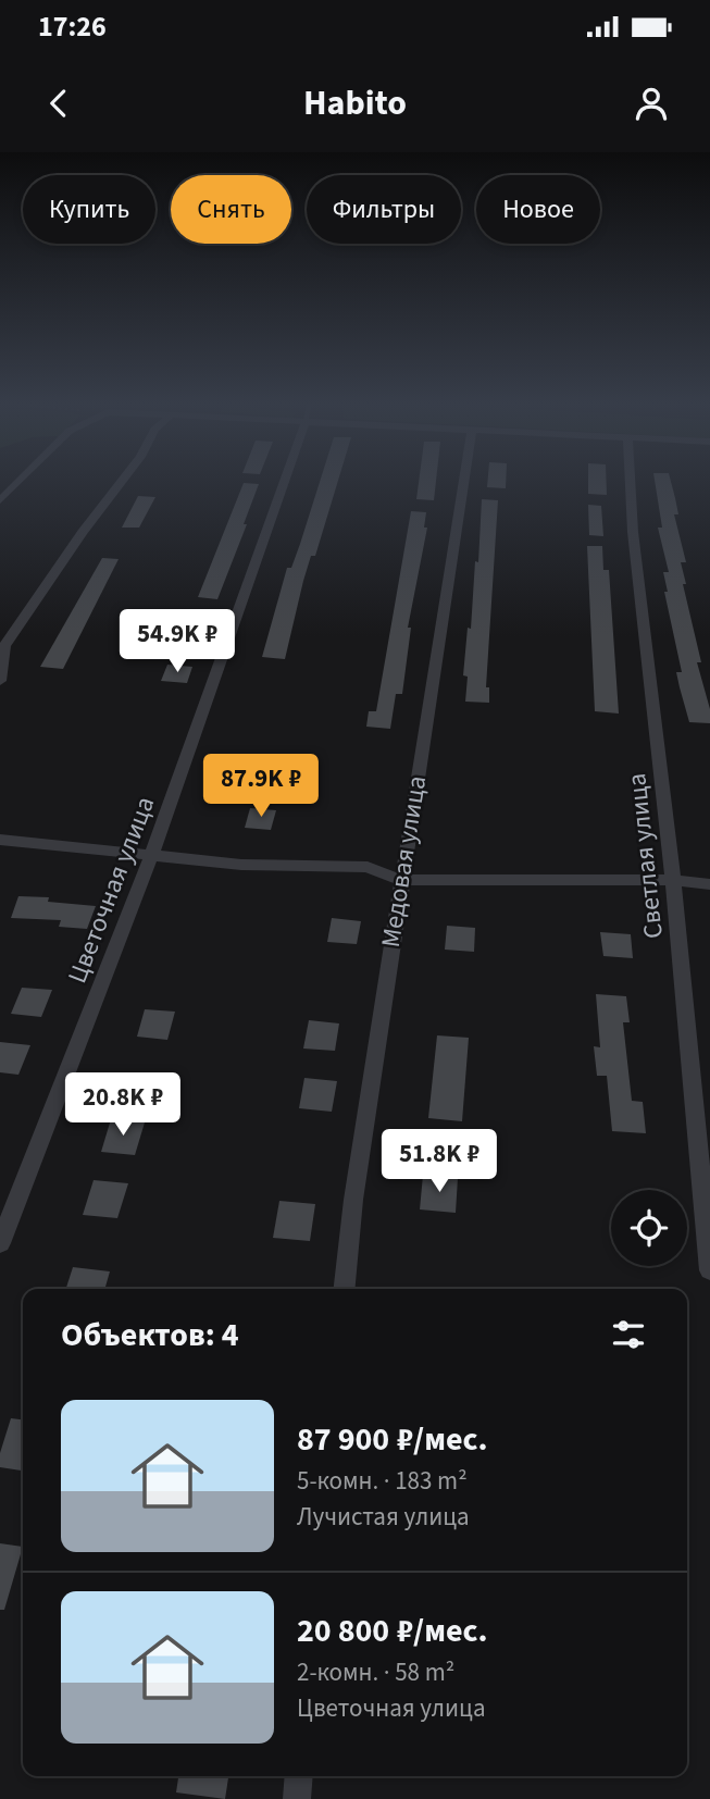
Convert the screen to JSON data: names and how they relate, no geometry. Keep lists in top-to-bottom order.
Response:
{
  "streets": {
    "street": ["Светлая улица", "Медовая улица", "Цветочная улица"]
  },
  "page": {
    "status": "17:26",
    "header": "Habito",
    "chip": [
      "Купить",
      "Снять",
      "Фильтры",
      "Новое"
    ],
    "price": [
      "54.9K ₽",
      "87.9K ₽",
      "20.8K ₽",
      "51.8K ₽"
    ],
    "heading": "Объектов: 4",
    "list": [
      {
        "name": "87 900 ₽/мес.",
        "note": "5-комн. · 183 m² · Лучистая улица"
      },
      {
        "name": "20 800 ₽/мес.",
        "note": "2-комн. · 58 m² · Цветочная улица"
      }
    ]
  }
}
